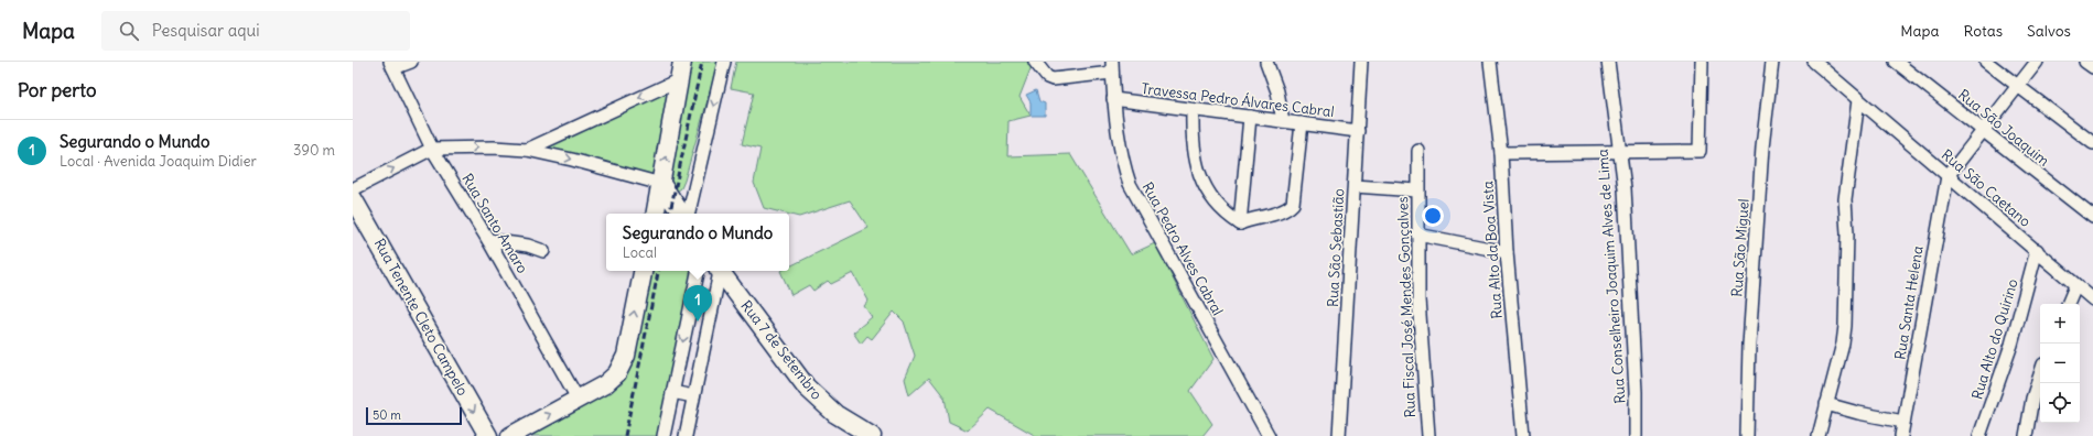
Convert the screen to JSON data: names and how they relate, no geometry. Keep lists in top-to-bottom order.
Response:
{
  "streets": {
    "main road": ["Rua Tenente Cleto Campelo", "Rua 7 de Setembro"],
    "street": [
      "Travessa Pedro Álvares Cabral",
      "Rua São Joaquim",
      "Rua São Caetano",
      "Rua Santo Amaro",
      "Rua São Sebastião",
      "Rua São Miguel",
      "Rua Pedro Alves Cabral",
      "Rua Alto da Boa Vista",
      "Rua Conselheiro Joaquim Alves de Lima",
      "Rua Santa Helena",
      "Rua Fiscal José Mendes Gonçalves",
      "Rua Alto do Quirino"
    ]
  },
  "crossings": [
    ["Travessa Pedro Álvares Cabral", "Rua São Sebastião"],
    ["Travessa Pedro Álvares Cabral", "Rua Pedro Alves Cabral"],
    ["Rua São Caetano", "Rua Santa Helena"],
    ["Rua São Caetano", "Rua Alto do Quirino"]
  ],
  "one_way": ["Rua Tenente Cleto Campelo"],
  "scale_bar": "50 m",
  "page": {
    "header": "Mapa",
    "search": "Pesquisar aqui",
    "nav": ["Mapa", "Rotas", "Salvos"],
    "heading": "Por perto",
    "list": [
      {
        "mark": "1",
        "name": "Segurando o Mundo",
        "note": "Local · Avenida Joaquim Didier",
        "value": "390 m"
      }
    ],
    "popup": ["Segurando o Mundo", "Local"],
    "pins": "1",
    "map_buttons": ["+", "−"],
    "scale": "50 m"
  }
}
